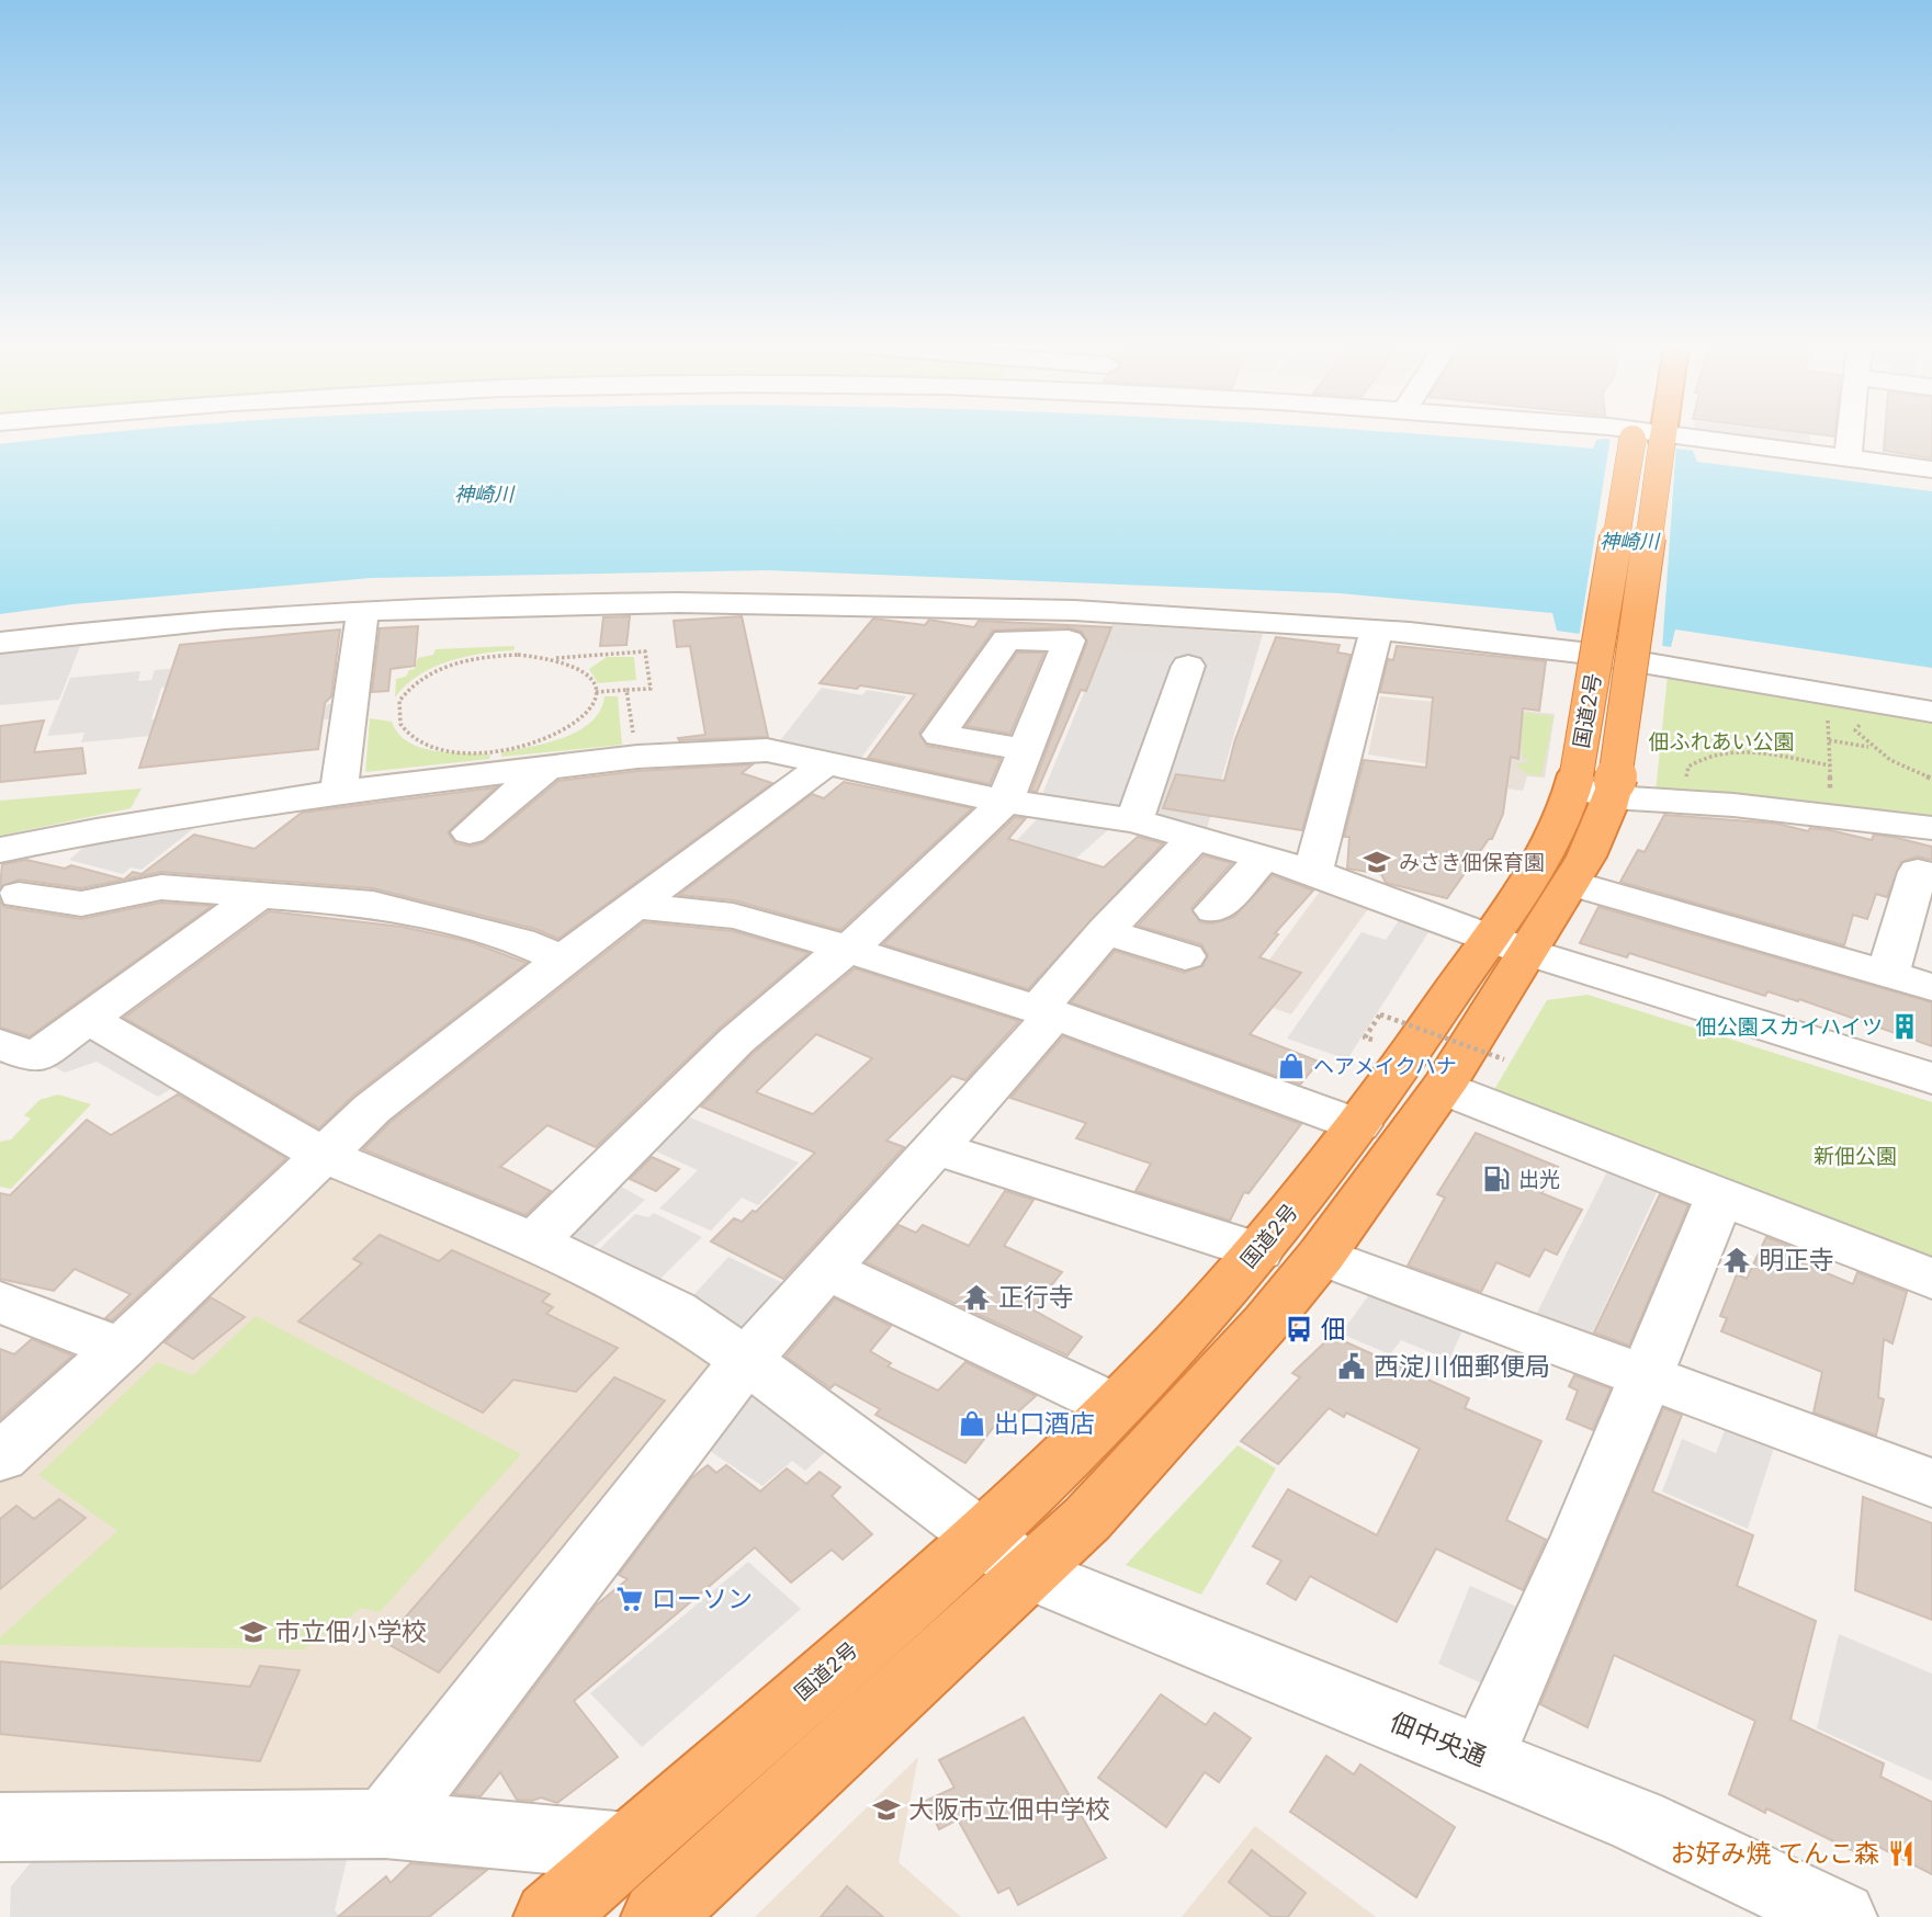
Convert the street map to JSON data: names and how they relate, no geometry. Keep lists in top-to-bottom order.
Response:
{
  "streets": {
    "highway": ["国道2号"],
    "street": ["佃中央通"]
  },
  "crossings": [
    ["国道2号", "佃中央通"]
  ],
  "water": ["神崎川"],
  "parks": ["佃ふれあい公園", "新佃公園"],
  "places": {
    "school or university": ["みさき佃保育園", "市立佃小学校", "大阪市立佃中学校"],
    "building": ["佃公園スカイハイツ"],
    "shop": ["ヘアメイクハナ", "出口酒店"],
    "fuel station": ["出光"],
    "temple": ["明正寺", "正行寺"],
    "bus stop": ["佃"],
    "public building": ["西淀川佃郵便局"],
    "supermarket": ["ローソン"],
    "restaurant": ["お好み焼 てんこ森"]
  }
}
